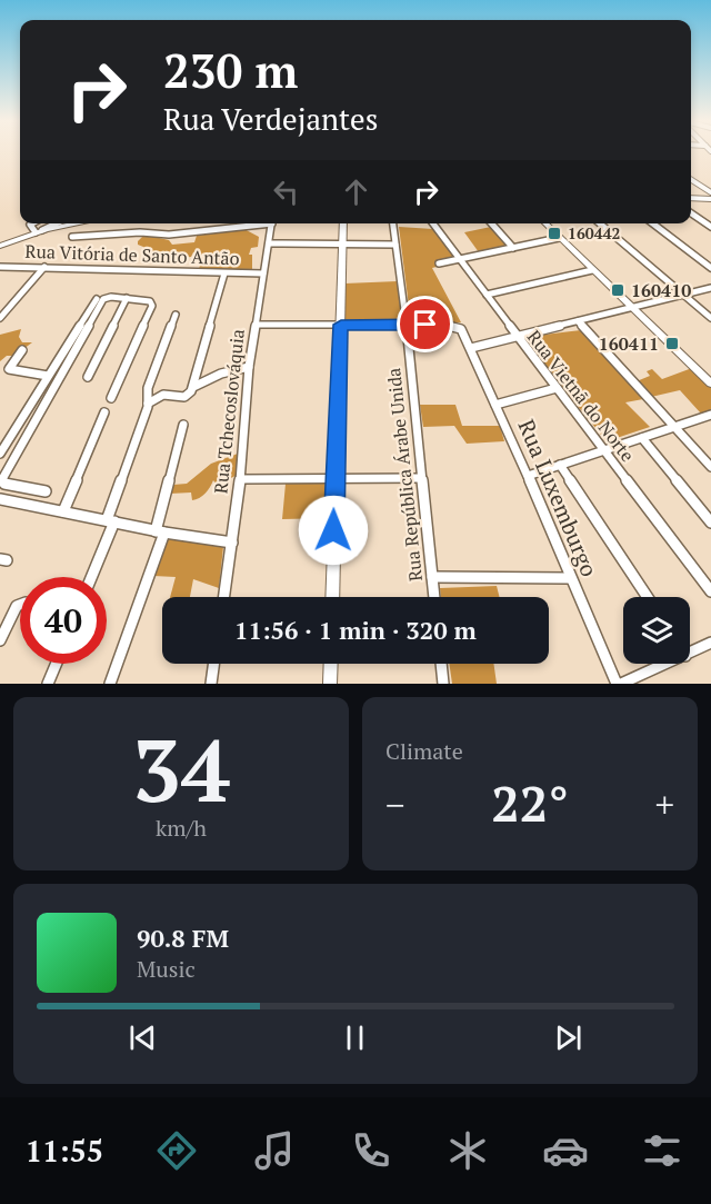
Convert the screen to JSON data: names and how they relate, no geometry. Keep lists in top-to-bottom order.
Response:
{
  "streets": {
    "street": [
      "Rua Vitória de Santo Antão",
      "Rua Vietnã do Norte",
      "Rua Tchecoslováquia",
      "Rua República Árabe Unida",
      "Rua Luxemburgo"
    ]
  },
  "crossings": [
    ["Rua Vitória de Santo Antão", "Rua Tchecoslováquia"],
    ["Rua República Árabe Unida", "Rua Luxemburgo"]
  ],
  "places": {
    "transit": ["160442", "160410", "160411"]
  },
  "page": {
    "turn": ["230 m", "Rua Verdejantes"],
    "limit": "40",
    "trip": "11:56 · 1 min · 320 m",
    "tile": [
      ["34", "km/h"],
      "Climate"
    ],
    "heat": ["−", "22°", "+"],
    "song": ["90.8 FM", "Music"],
    "tabs": "11:55"
  }
}
